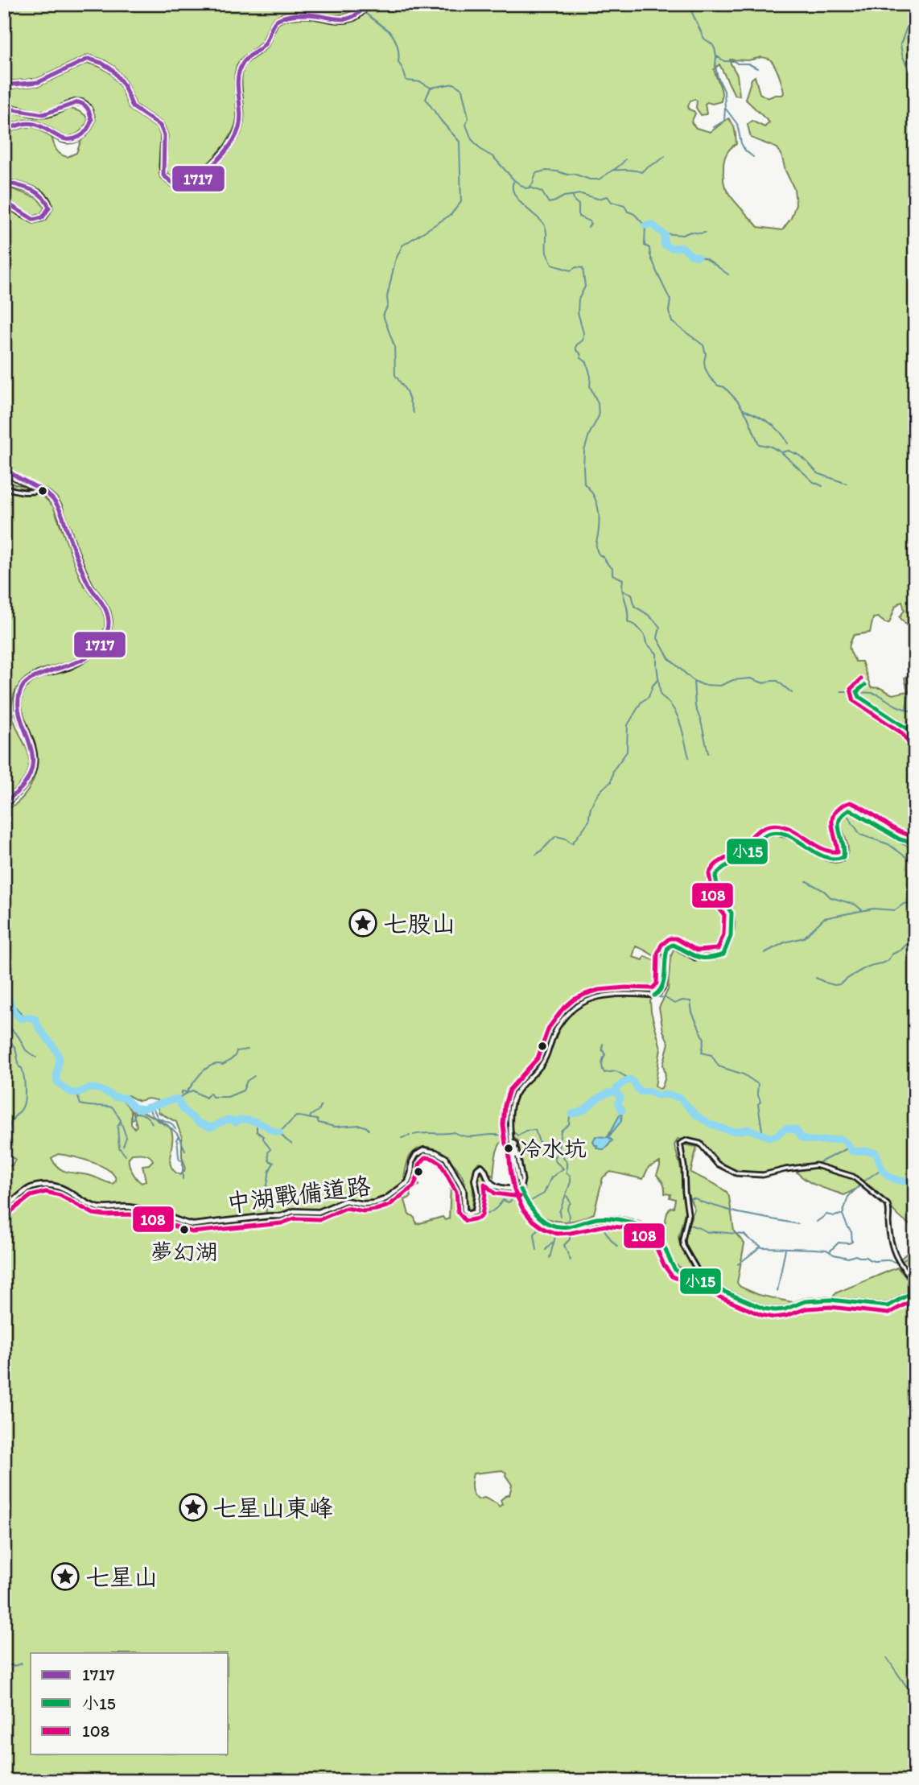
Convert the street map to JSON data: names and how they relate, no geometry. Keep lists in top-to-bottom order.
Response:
{
  "streets": {
    "street": ["中湖戰備道路"]
  },
  "places": {
    "place": ["七股山", "七星山東峰", "七星山"],
    "other": ["冷水坑", "夢幻湖"]
  },
  "lines": ["transit line 1717", "transit line 108", "transit line 小15"],
  "legend": ["1717", "小15", "108"]
}
